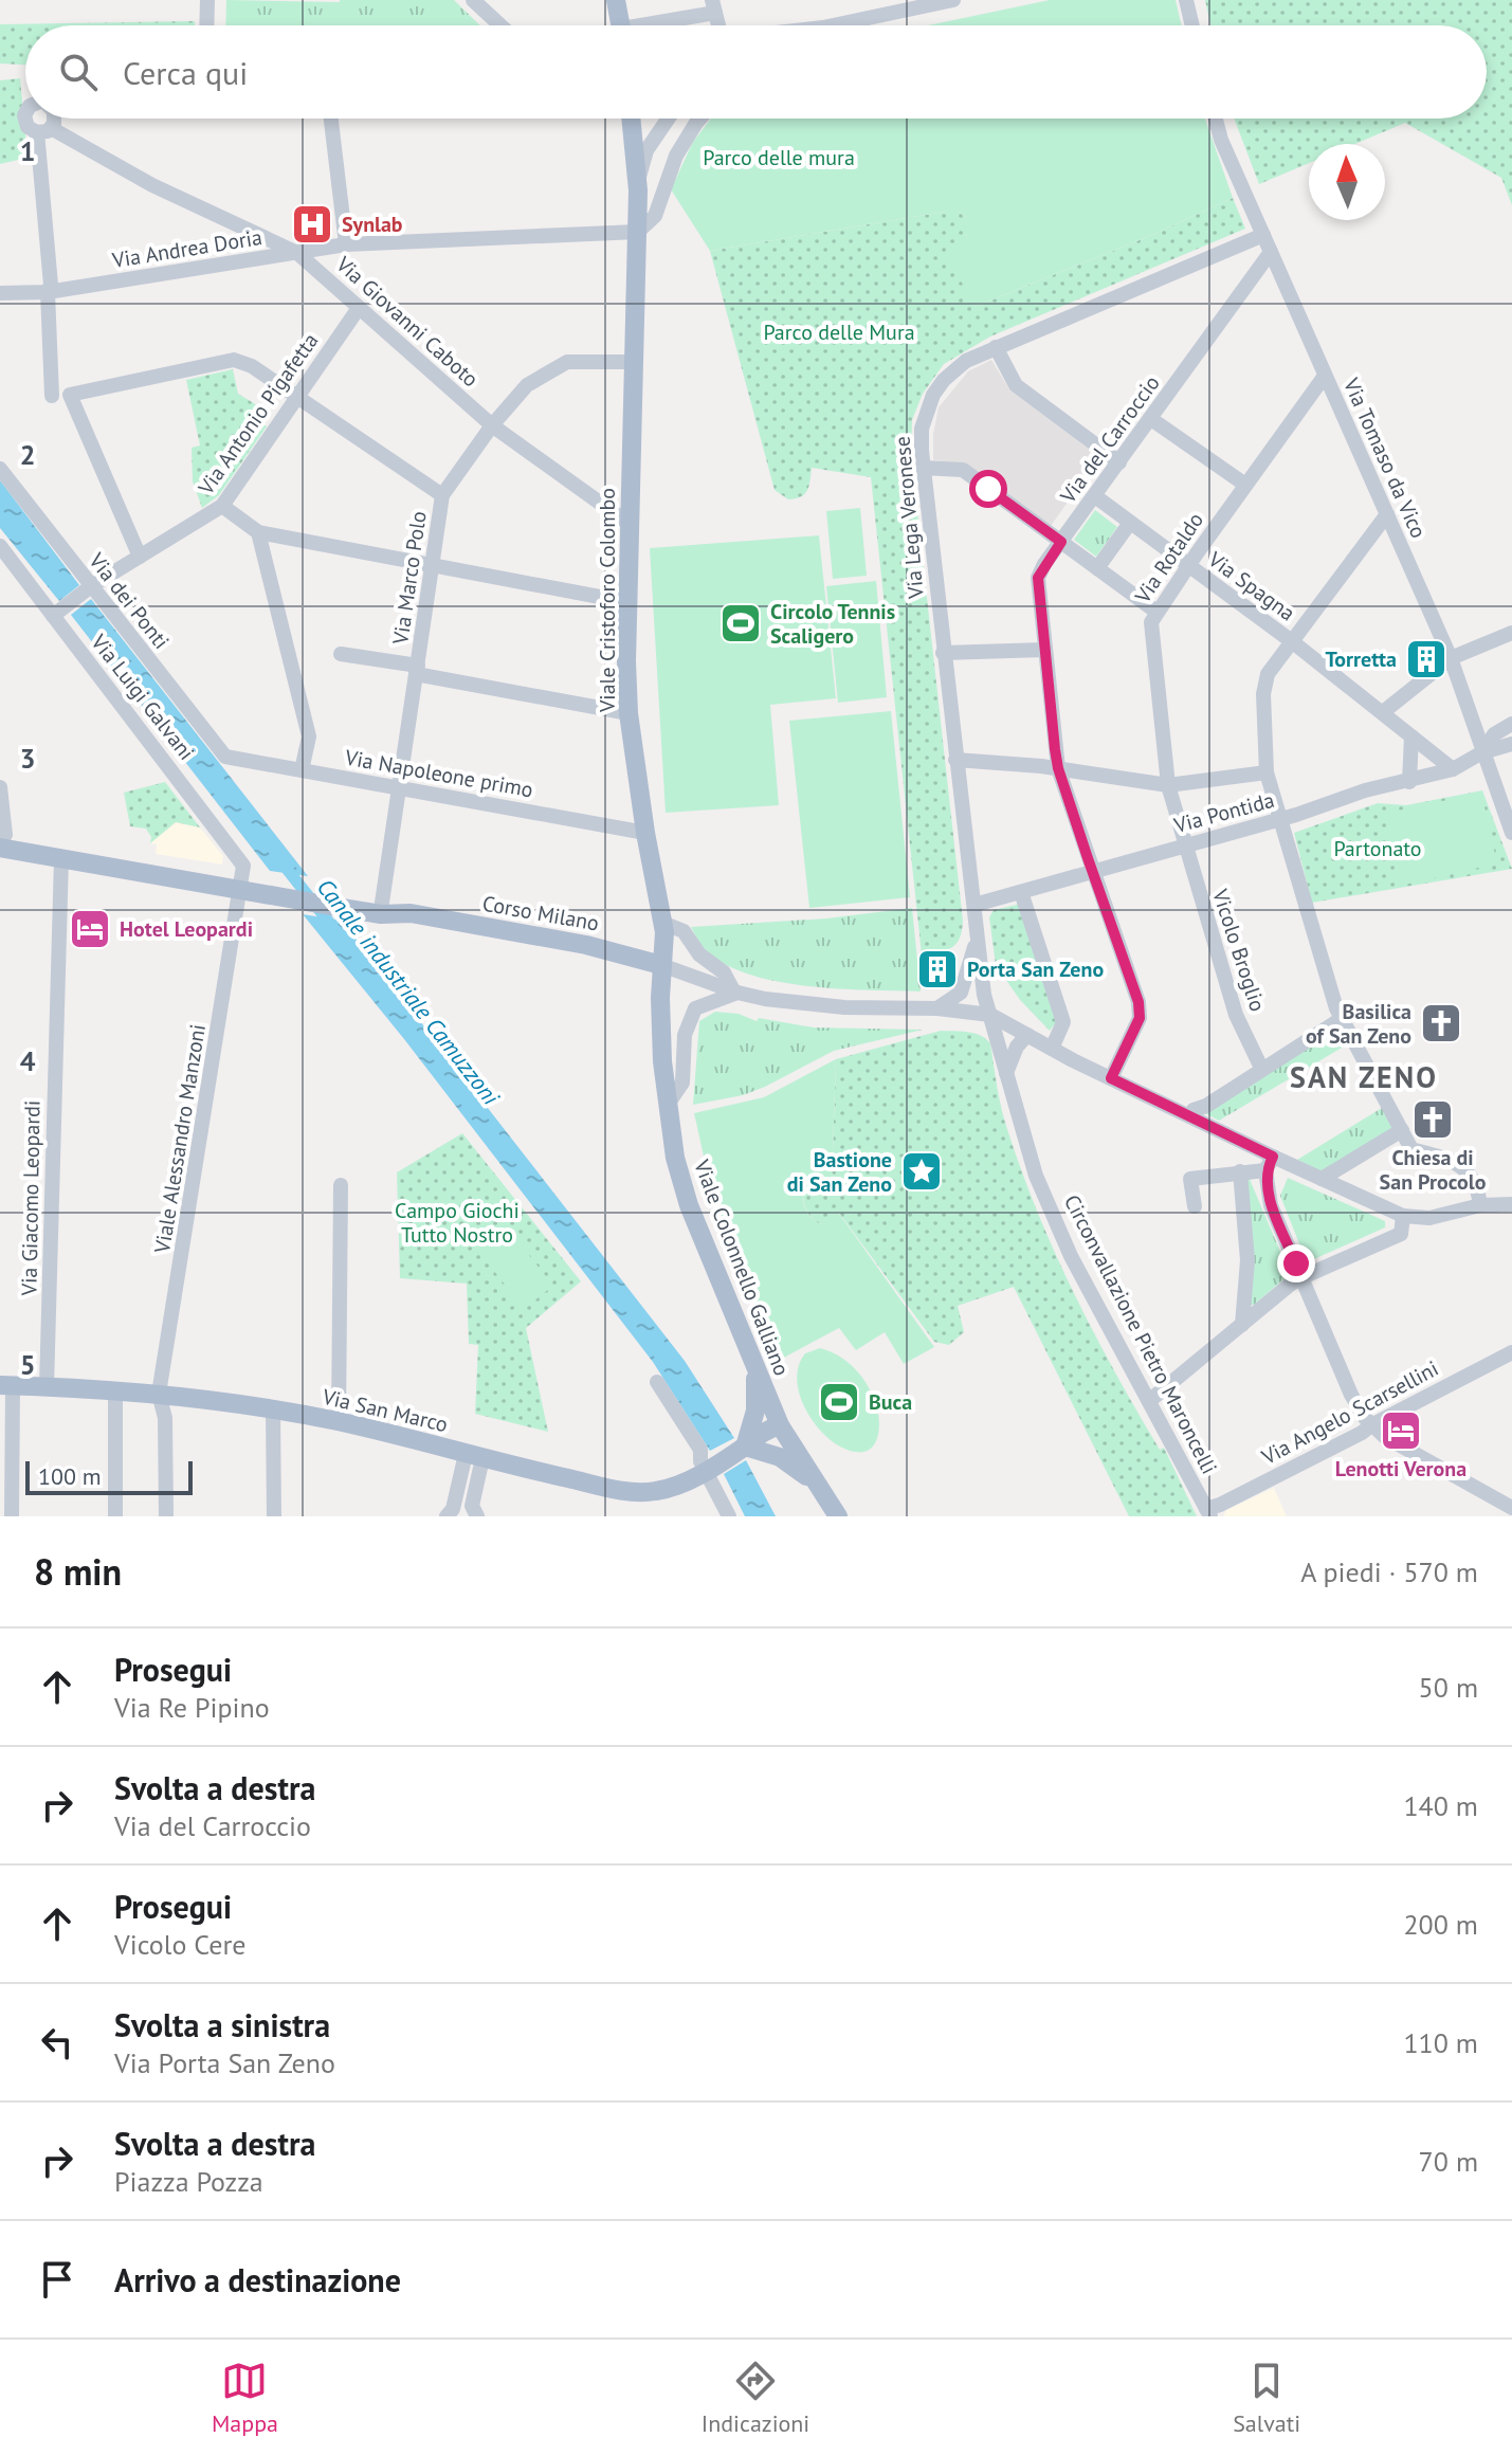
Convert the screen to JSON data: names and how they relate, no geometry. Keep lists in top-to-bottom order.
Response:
{
  "streets": {
    "main road": [
      "Viale Cristoforo Colombo",
      "Corso Milano",
      "Viale Colonnello Galliano",
      "Via San Marco"
    ],
    "street": [
      "Via Andrea Doria",
      "Via Giovanni Caboto",
      "Via Antonio Pigafetta",
      "Via del Carroccio",
      "Via Tomaso da Vico",
      "Via Lega Veronese",
      "Via Rotaldo",
      "Via Marco Polo",
      "Via Spagna",
      "Via dei Ponti",
      "Via Luigi Galvani",
      "Via Napoleone primo",
      "Via Pontida",
      "Vicolo Broglio",
      "Viale Alessandro Manzoni",
      "Via Giacomo Leopardi",
      "Circonvallazione Pietro Maroncelli",
      "Via Angelo Scarsellini"
    ]
  },
  "crossings": [
    ["Via Andrea Doria", "Via Giovanni Caboto"],
    ["Via Andrea Doria", "Viale Cristoforo Colombo"],
    ["Via Giovanni Caboto", "Via Antonio Pigafetta"],
    ["Via Giovanni Caboto", "Via Marco Polo"],
    ["Via Giovanni Caboto", "Viale Cristoforo Colombo"],
    ["Via Antonio Pigafetta", "Via dei Ponti"],
    ["Via Antonio Pigafetta", "Via Luigi Galvani"],
    ["Via del Carroccio", "Via Tomaso da Vico"],
    ["Via del Carroccio", "Via Spagna"],
    ["Via del Carroccio", "Via Pontida"],
    ["Via Tomaso da Vico", "Via Lega Veronese"],
    ["Via Tomaso da Vico", "Via Rotaldo"],
    ["Via Tomaso da Vico", "Via Pontida"],
    ["Via Lega Veronese", "Via Pontida"],
    ["Via Lega Veronese", "Circonvallazione Pietro Maroncelli"],
    ["Via Rotaldo", "Via Spagna"],
    ["Via Rotaldo", "Via Pontida"],
    ["Via Rotaldo", "Vicolo Broglio"],
    ["Via Marco Polo", "Viale Cristoforo Colombo"],
    ["Via Marco Polo", "Via Napoleone primo"],
    ["Via Marco Polo", "Corso Milano"],
    ["Via Spagna", "Via Pontida"],
    ["Viale Cristoforo Colombo", "Via Napoleone primo"],
    ["Viale Cristoforo Colombo", "Corso Milano"],
    ["Viale Cristoforo Colombo", "Viale Colonnello Galliano"],
    ["Via dei Ponti", "Via Napoleone primo"],
    ["Via Luigi Galvani", "Corso Milano"],
    ["Via Luigi Galvani", "Viale Alessandro Manzoni"],
    ["Via Pontida", "Vicolo Broglio"],
    ["Corso Milano", "Viale Alessandro Manzoni"],
    ["Corso Milano", "Via Giacomo Leopardi"],
    ["Corso Milano", "Viale Colonnello Galliano"],
    ["Viale Alessandro Manzoni", "Via San Marco"],
    ["Via Giacomo Leopardi", "Via San Marco"],
    ["Viale Colonnello Galliano", "Via San Marco"],
    ["Circonvallazione Pietro Maroncelli", "Via Angelo Scarsellini"]
  ],
  "districts": ["SAN ZENO"],
  "water": ["Canale industriale Camuzzoni"],
  "parks": [
    "Parco delle mura",
    "Parco delle Mura",
    "Partonato",
    "Campo Giochi Tutto Nostro"
  ],
  "places": {
    "hospital": ["Synlab"],
    "sports": ["Circolo Tennis Scaligero", "Buca"],
    "building": ["Torretta", "Porta San Zeno"],
    "hotel": ["Hotel Leopardi", "Lenotti Verona"],
    "church": ["Basilica of San Zeno", "Chiesa di San Procolo"],
    "place": ["Bastione di San Zeno"]
  },
  "scale_bar": "100 m",
  "north": "top",
  "page": {
    "search": "Cerca qui",
    "scale": "100 m",
    "heading": ["8 min", "A piedi · 570 m"],
    "list": [
      ["Prosegui", "Via Re Pipino", "50 m"],
      ["Svolta a destra", "Via del Carroccio", "140 m"],
      ["Prosegui", "Vicolo Cere", "200 m"],
      ["Svolta a sinistra", "Via Porta San Zeno", "110 m"],
      ["Svolta a destra", "Piazza Pozza", "70 m"],
      "Arrivo a destinazione"
    ],
    "nav": ["Mappa", "Indicazioni", "Salvati"]
  },
  "grid": {
    "rows": [
      "1",
      "2",
      "3",
      "4",
      "5"
    ]
  }
}
